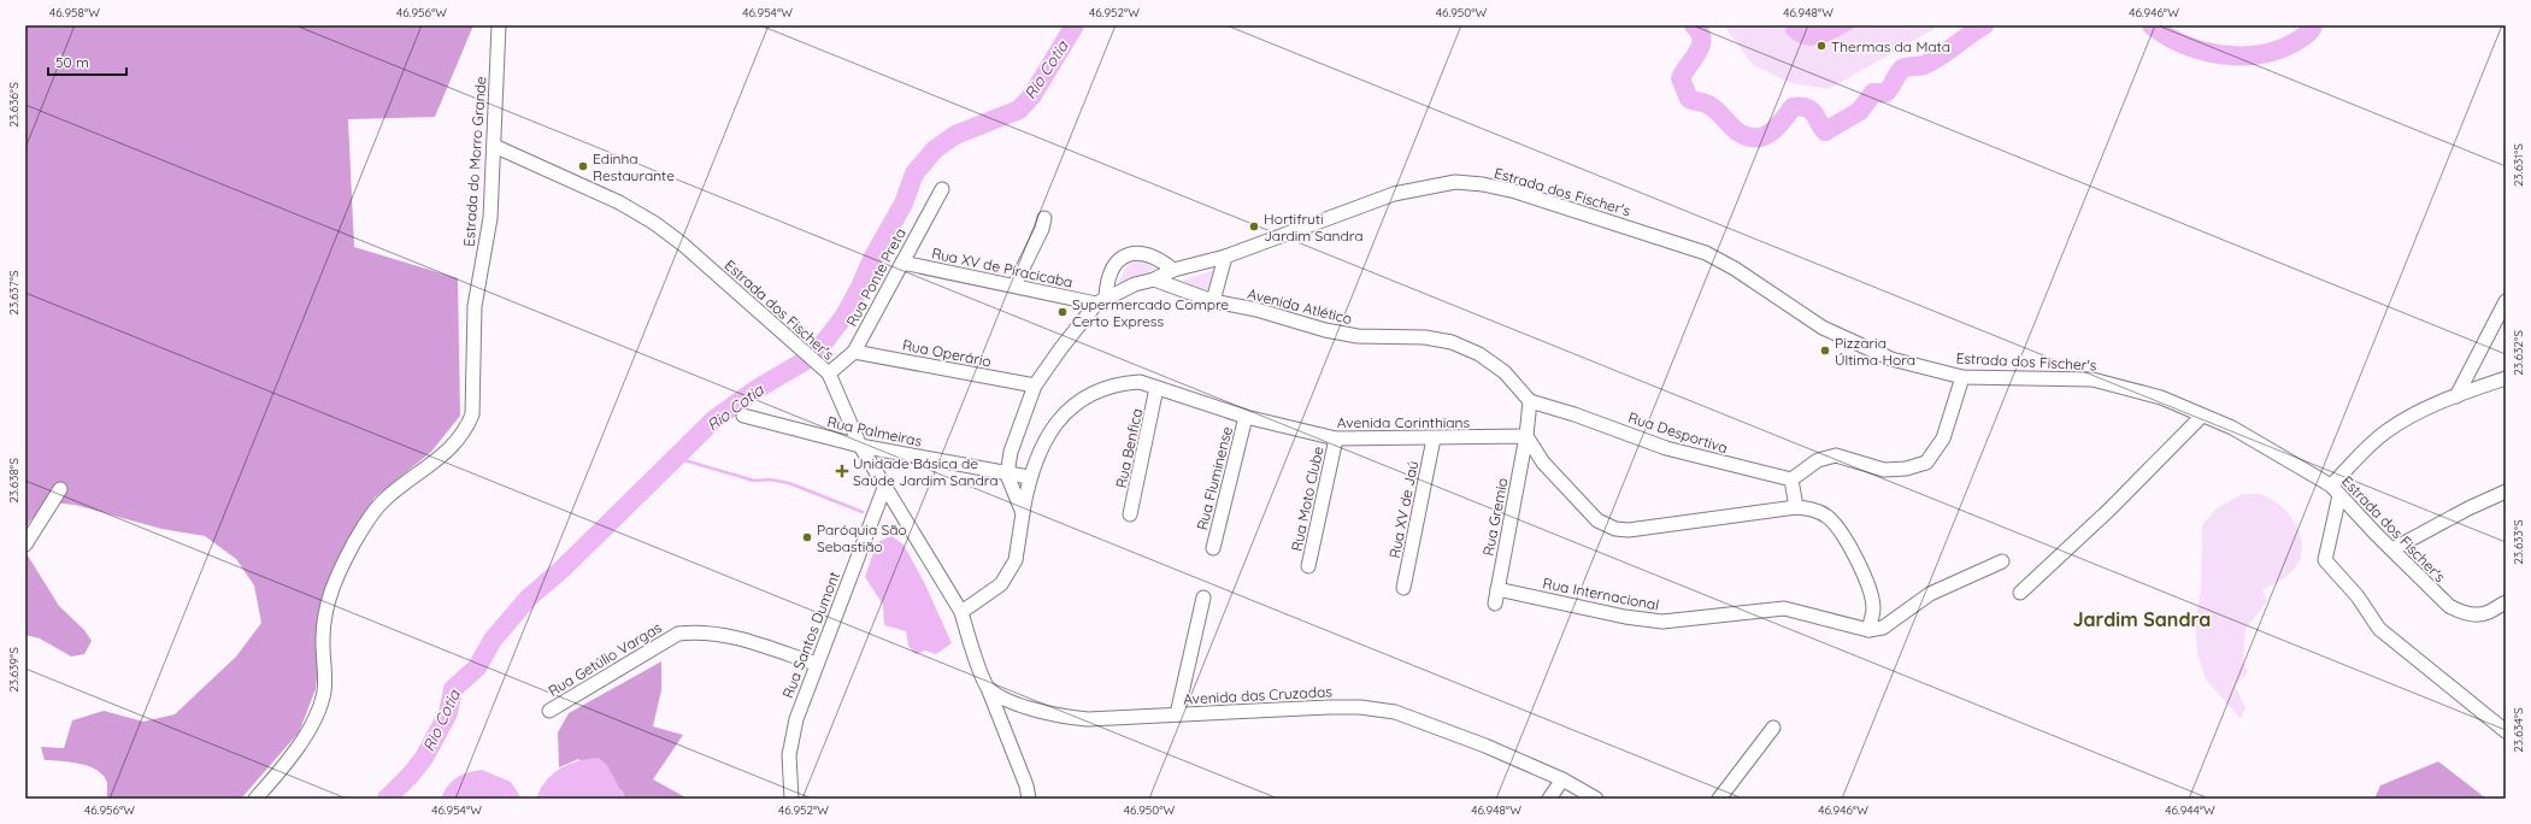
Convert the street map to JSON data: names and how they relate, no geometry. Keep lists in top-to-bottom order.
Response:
{
  "streets": {
    "street": [
      "Estrada do Morro Grande",
      "Estrada dos Fischer's",
      "Rua XV de Piracicaba",
      "Rua Ponte Preta",
      "Avenida Atlético",
      "Rua Operário",
      "Avenida Corinthians",
      "Rua Palmeiras",
      "Rua Desportiva",
      "Rua Benfica",
      "Rua Fluminense",
      "Rua Moto Clube",
      "Rua XV de Jaú",
      "Rua Gremio",
      "Rua Internacional",
      "Rua Santos Dumont",
      "Rua Getúlio Vargas",
      "Avenida das Cruzadas"
    ]
  },
  "crossings": [
    ["Estrada do Morro Grande", "Estrada dos Fischer's"],
    ["Estrada dos Fischer's", "Rua XV de Piracicaba"],
    ["Estrada dos Fischer's", "Rua Ponte Preta"],
    ["Estrada dos Fischer's", "Avenida Atlético"],
    ["Estrada dos Fischer's", "Rua Operário"],
    ["Estrada dos Fischer's", "Rua Palmeiras"],
    ["Estrada dos Fischer's", "Rua Santos Dumont"],
    ["Rua XV de Piracicaba", "Rua Ponte Preta"],
    ["Rua Ponte Preta", "Rua Operário"],
    ["Avenida Atlético", "Rua Desportiva"],
    ["Avenida Corinthians", "Rua Palmeiras"],
    ["Avenida Corinthians", "Rua Benfica"],
    ["Avenida Corinthians", "Rua Fluminense"],
    ["Avenida Corinthians", "Rua Moto Clube"],
    ["Avenida Corinthians", "Rua XV de Jaú"],
    ["Avenida Corinthians", "Rua Gremio"],
    ["Rua Gremio", "Rua Internacional"],
    ["Rua Santos Dumont", "Rua Getúlio Vargas"]
  ],
  "districts": ["Jardim Sandra"],
  "water": ["Rio Cotia"],
  "places": {
    "other": [
      "Thermas da Mata",
      "Edinha Restaurante",
      "Hortifruti Jardim Sandra",
      "Supermercado Compre Certo Express",
      "Pizzaria Última Hora",
      "Paróquia São Sebastião"
    ],
    "health": ["Unidade Básica de Saúde Jardim Sandra"]
  },
  "scale_bar": "50 m",
  "coordinates": [
    "46.958°W",
    "46.956°W",
    "46.954°W",
    "46.952°W",
    "46.950°W",
    "46.948°W",
    "46.946°W",
    "23.636°S",
    "23.631°S",
    "23.637°S",
    "23.632°S",
    "23.638°S",
    "23.633°S",
    "23.639°S",
    "23.634°S",
    "46.944°W"
  ]
}
